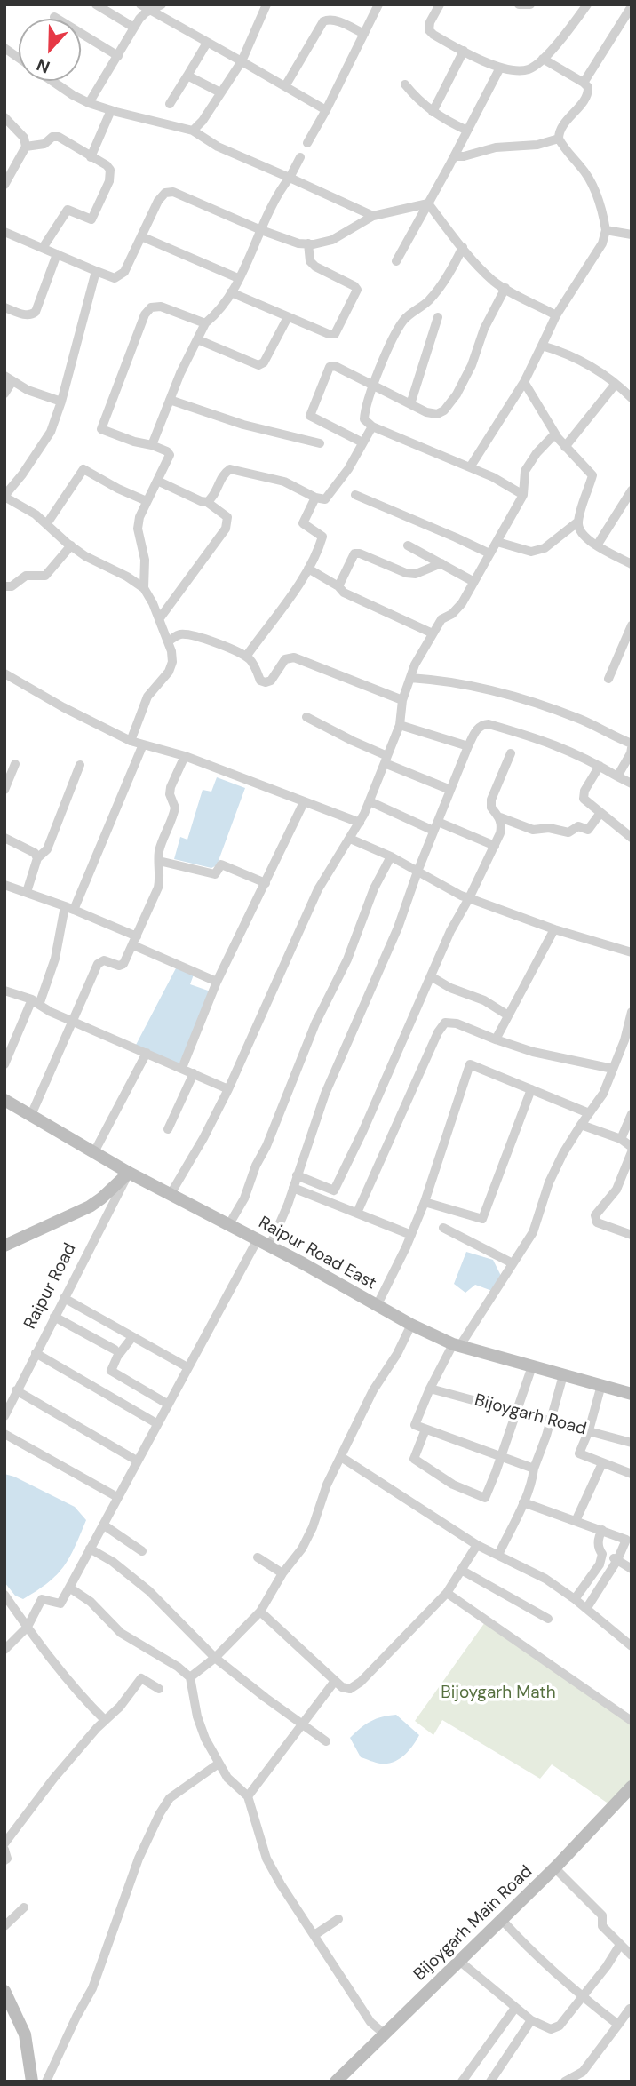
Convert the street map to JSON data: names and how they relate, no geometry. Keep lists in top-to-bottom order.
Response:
{
  "streets": {
    "street": [
      "Raipur Road East",
      "Raipur Road",
      "Bijoygarh Road",
      "Bijoygarh Main Road"
    ]
  },
  "crossings": [
    ["Raipur Road East", "Raipur Road"]
  ],
  "parks": ["Bijoygarh Math"],
  "north": "bottom"
}
